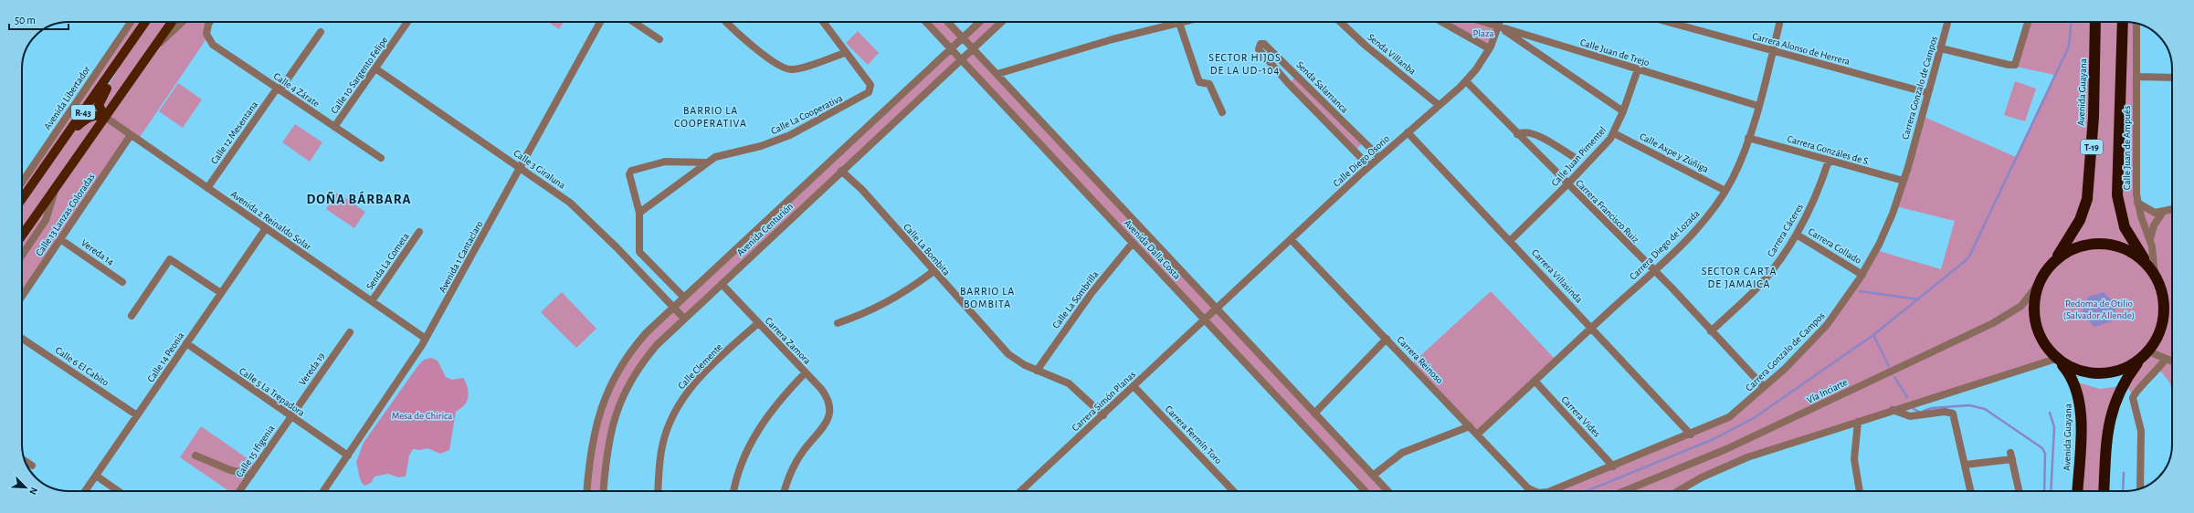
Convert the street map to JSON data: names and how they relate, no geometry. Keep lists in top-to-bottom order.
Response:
{
  "streets": {
    "highway": ["Avenida Guayana", "T-19"],
    "main road": ["R-43"],
    "street": [
      "Carrera Alonso de Herrera",
      "Calle Juan de Trejo",
      "Senda Villanba",
      "Calle 10 Sargento Felipe",
      "Senda Salamanca",
      "Carrera Gonzalo de Campos",
      "Calle 4 Zárate",
      "Avenida Libertador",
      "Calle La Cooperativa",
      "Calle 12 Mesentana",
      "Calle Juan de Ampués",
      "Carrera Gonzáles de S.",
      "Calle Axpe y Zúñiga",
      "Calle Juan Pimentel",
      "Calle Diego Osorio",
      "Calle 3 Giraluna",
      "Carrera Francisco Ruiz",
      "Calle 13 Lanzas Coloradas",
      "Avenida 2 Reinaldo Solar",
      "Avenida Centurión",
      "Carrera Cáceres",
      "Carrera Diego de Lozada",
      "Carrera Collado",
      "Calle La Bombita",
      "Avenida Dalla Costa",
      "Vereda 14",
      "Avenida 1 Cantaclaro",
      "Senda La Cometa",
      "Carrera Villasinda",
      "Calle La Sombrilla",
      "Carrera Zamora",
      "Calle 14 Peonia",
      "Carrera Reinoso",
      "Calle 6 El Cabito",
      "Calle Clemente",
      "Vereda 19",
      "Vía Inciarte",
      "Calle 5 La Trepadora",
      "Carrera Simón Planas",
      "Carrera Vides",
      "Carrera Fermín Toro",
      "Calle 15 Ifigenia"
    ]
  },
  "crossings": [
    ["Carrera Alonso de Herrera", "Carrera Gonzalo de Campos"],
    ["Carrera Alonso de Herrera", "Carrera Diego de Lozada"],
    ["Calle Juan de Trejo", "Calle Juan Pimentel"],
    ["Calle Juan de Trejo", "Calle Diego Osorio"],
    ["Calle Juan de Trejo", "Carrera Diego de Lozada"],
    ["Senda Villanba", "Calle Diego Osorio"],
    ["Calle 10 Sargento Felipe", "Calle 4 Zárate"],
    ["Calle 10 Sargento Felipe", "Calle 3 Giraluna"],
    ["Senda Salamanca", "Calle Diego Osorio"],
    ["Carrera Gonzalo de Campos", "Carrera Gonzáles de S."],
    ["Carrera Gonzalo de Campos", "Carrera Francisco Ruiz"],
    ["Carrera Gonzalo de Campos", "Carrera Collado"],
    ["Carrera Gonzalo de Campos", "Carrera Villasinda"],
    ["Carrera Gonzalo de Campos", "Carrera Vides"],
    ["Calle 4 Zárate", "Calle 12 Mesentana"],
    ["Avenida Guayana", "T-19"],
    ["Avenida Guayana", "Calle Juan de Ampués"],
    ["Avenida Guayana", "Vía Inciarte"],
    ["R-43", "Avenida 2 Reinaldo Solar"],
    ["Calle 12 Mesentana", "Avenida 2 Reinaldo Solar"],
    ["T-19", "Calle Juan de Ampués"],
    ["T-19", "Vía Inciarte"],
    ["Calle Juan de Ampués", "Vía Inciarte"],
    ["Carrera Gonzáles de S.", "Carrera Cáceres"],
    ["Carrera Gonzáles de S.", "Carrera Diego de Lozada"],
    ["Calle Axpe y Zúñiga", "Calle Juan Pimentel"],
    ["Calle Axpe y Zúñiga", "Carrera Diego de Lozada"],
    ["Calle Juan Pimentel", "Carrera Francisco Ruiz"],
    ["Calle Juan Pimentel", "Carrera Villasinda"],
    ["Calle Diego Osorio", "Carrera Francisco Ruiz"],
    ["Calle Diego Osorio", "Avenida Dalla Costa"],
    ["Calle Diego Osorio", "Carrera Villasinda"],
    ["Calle Diego Osorio", "Carrera Reinoso"],
    ["Calle Diego Osorio", "Carrera Simón Planas"],
    ["Calle 3 Giraluna", "Avenida Centurión"],
    ["Calle 3 Giraluna", "Avenida 1 Cantaclaro"],
    ["Carrera Francisco Ruiz", "Carrera Cáceres"],
    ["Carrera Francisco Ruiz", "Carrera Diego de Lozada"],
    ["Calle 13 Lanzas Coloradas", "Avenida 2 Reinaldo Solar"],
    ["Calle 13 Lanzas Coloradas", "Vereda 14"],
    ["Avenida 2 Reinaldo Solar", "Avenida 1 Cantaclaro"],
    ["Avenida 2 Reinaldo Solar", "Senda La Cometa"],
    ["Avenida 2 Reinaldo Solar", "Calle 14 Peonia"],
    ["Avenida Centurión", "Calle La Bombita"],
    ["Avenida Centurión", "Avenida Dalla Costa"],
    ["Avenida Centurión", "Carrera Zamora"],
    ["Carrera Cáceres", "Carrera Collado"],
    ["Carrera Diego de Lozada", "Carrera Villasinda"],
    ["Carrera Diego de Lozada", "Carrera Reinoso"],
    ["Carrera Diego de Lozada", "Carrera Vides"],
    ["Calle La Bombita", "Calle La Sombrilla"],
    ["Calle La Bombita", "Carrera Simón Planas"],
    ["Avenida Dalla Costa", "Calle La Sombrilla"],
    ["Avenida Dalla Costa", "Carrera Simón Planas"],
    ["Avenida 1 Cantaclaro", "Calle 5 La Trepadora"],
    ["Carrera Zamora", "Calle Clemente"],
    ["Calle 14 Peonia", "Calle 6 El Cabito"],
    ["Calle 14 Peonia", "Calle 5 La Trepadora"],
    ["Vereda 19", "Calle 5 La Trepadora"],
    ["Vereda 19", "Calle 15 Ifigenia"],
    ["Calle 5 La Trepadora", "Calle 15 Ifigenia"],
    ["Carrera Simón Planas", "Carrera Fermín Toro"]
  ],
  "districts": [
    "SECTOR HIJOS DE LA UD-104",
    "BARRIO LA COOPERATIVA",
    "DOÑA BÁRBARA",
    "SECTOR CARTA DE JAMAICA",
    "BARRIO LA BOMBITA"
  ],
  "parks": ["Plaza", "Redoma de Otilio (Salvador Allende)", "Mesa de Chirica"],
  "scale_bar": "50 m",
  "north": "bottom right"
}
